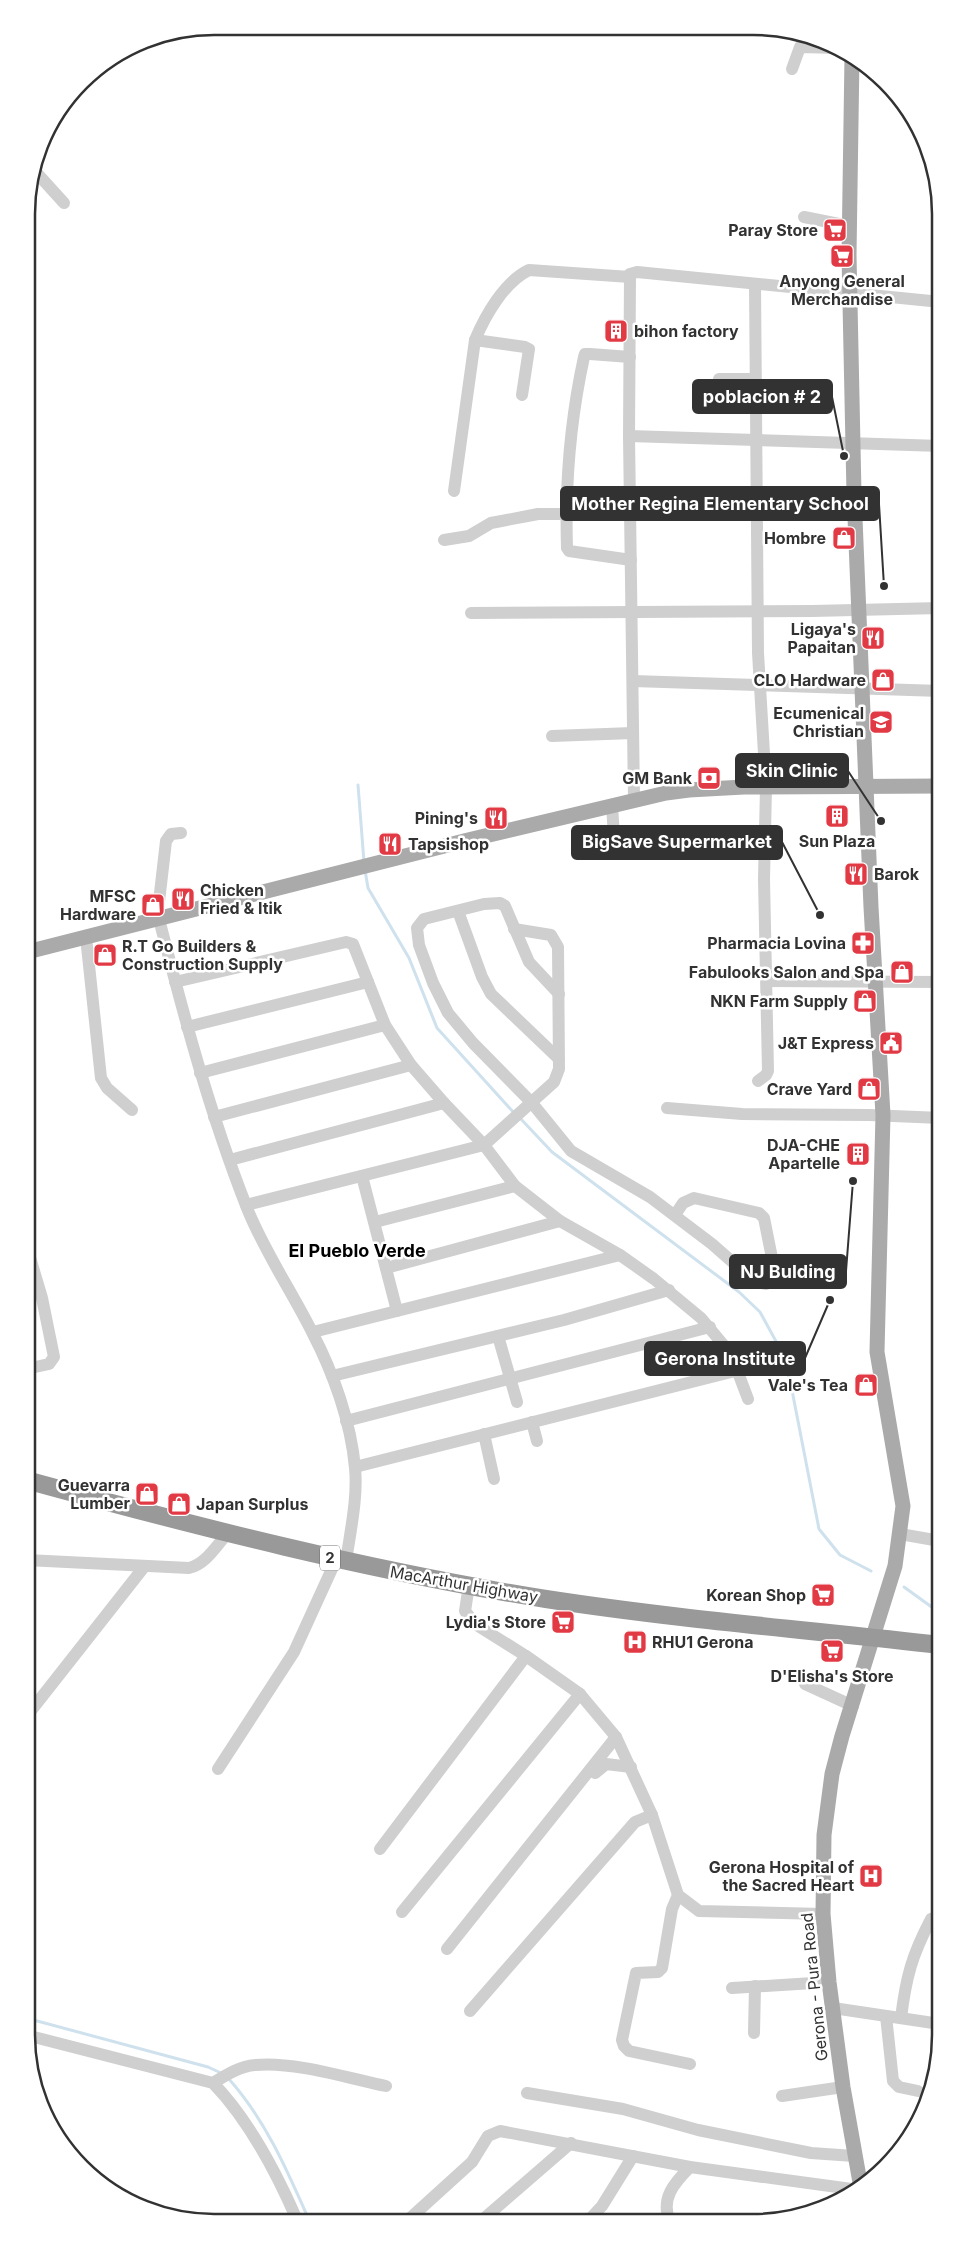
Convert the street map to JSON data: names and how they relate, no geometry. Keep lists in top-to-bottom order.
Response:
{
  "streets": {
    "highway": ["2", "MacArthur Highway"],
    "main road": ["Gerona - Pura Road"]
  },
  "crossings": [
    ["MacArthur Highway", "Gerona - Pura Road"]
  ],
  "districts": ["El Pueblo Verde"],
  "places": {
    "supermarket": [
      "Paray Store",
      "Anyong General Merchandise",
      "Korean Shop",
      "Lydia's Store",
      "D'Elisha's Store"
    ],
    "building": ["bihon factory", "Sun Plaza", "DJA-CHE Apartelle"],
    "other": [
      "poblacion # 2",
      "Mother Regina Elementary School",
      "Skin Clinic",
      "BigSave Supermarket",
      "NJ Bulding",
      "Gerona Institute"
    ],
    "shop": [
      "Hombre",
      "CLO Hardware",
      "MFSC Hardware",
      "R.T Go Builders & Construction Supply",
      "Fabulooks Salon and Spa",
      "NKN Farm Supply",
      "Crave Yard",
      "Vale's Tea",
      "Guevarra Lumber",
      "Japan Surplus"
    ],
    "restaurant": [
      "Ligaya's Papaitan",
      "Pining's",
      "Tapsishop",
      "Barok",
      "Chicken Fried & Itik"
    ],
    "school or university": ["Ecumenical Christian"],
    "bank": ["GM Bank"],
    "pharmacy": ["Pharmacia Lovina"],
    "public building": ["J&T Express"],
    "hospital": ["RHU1 Gerona", "Gerona Hospital of the Sacred Heart"]
  }
}
